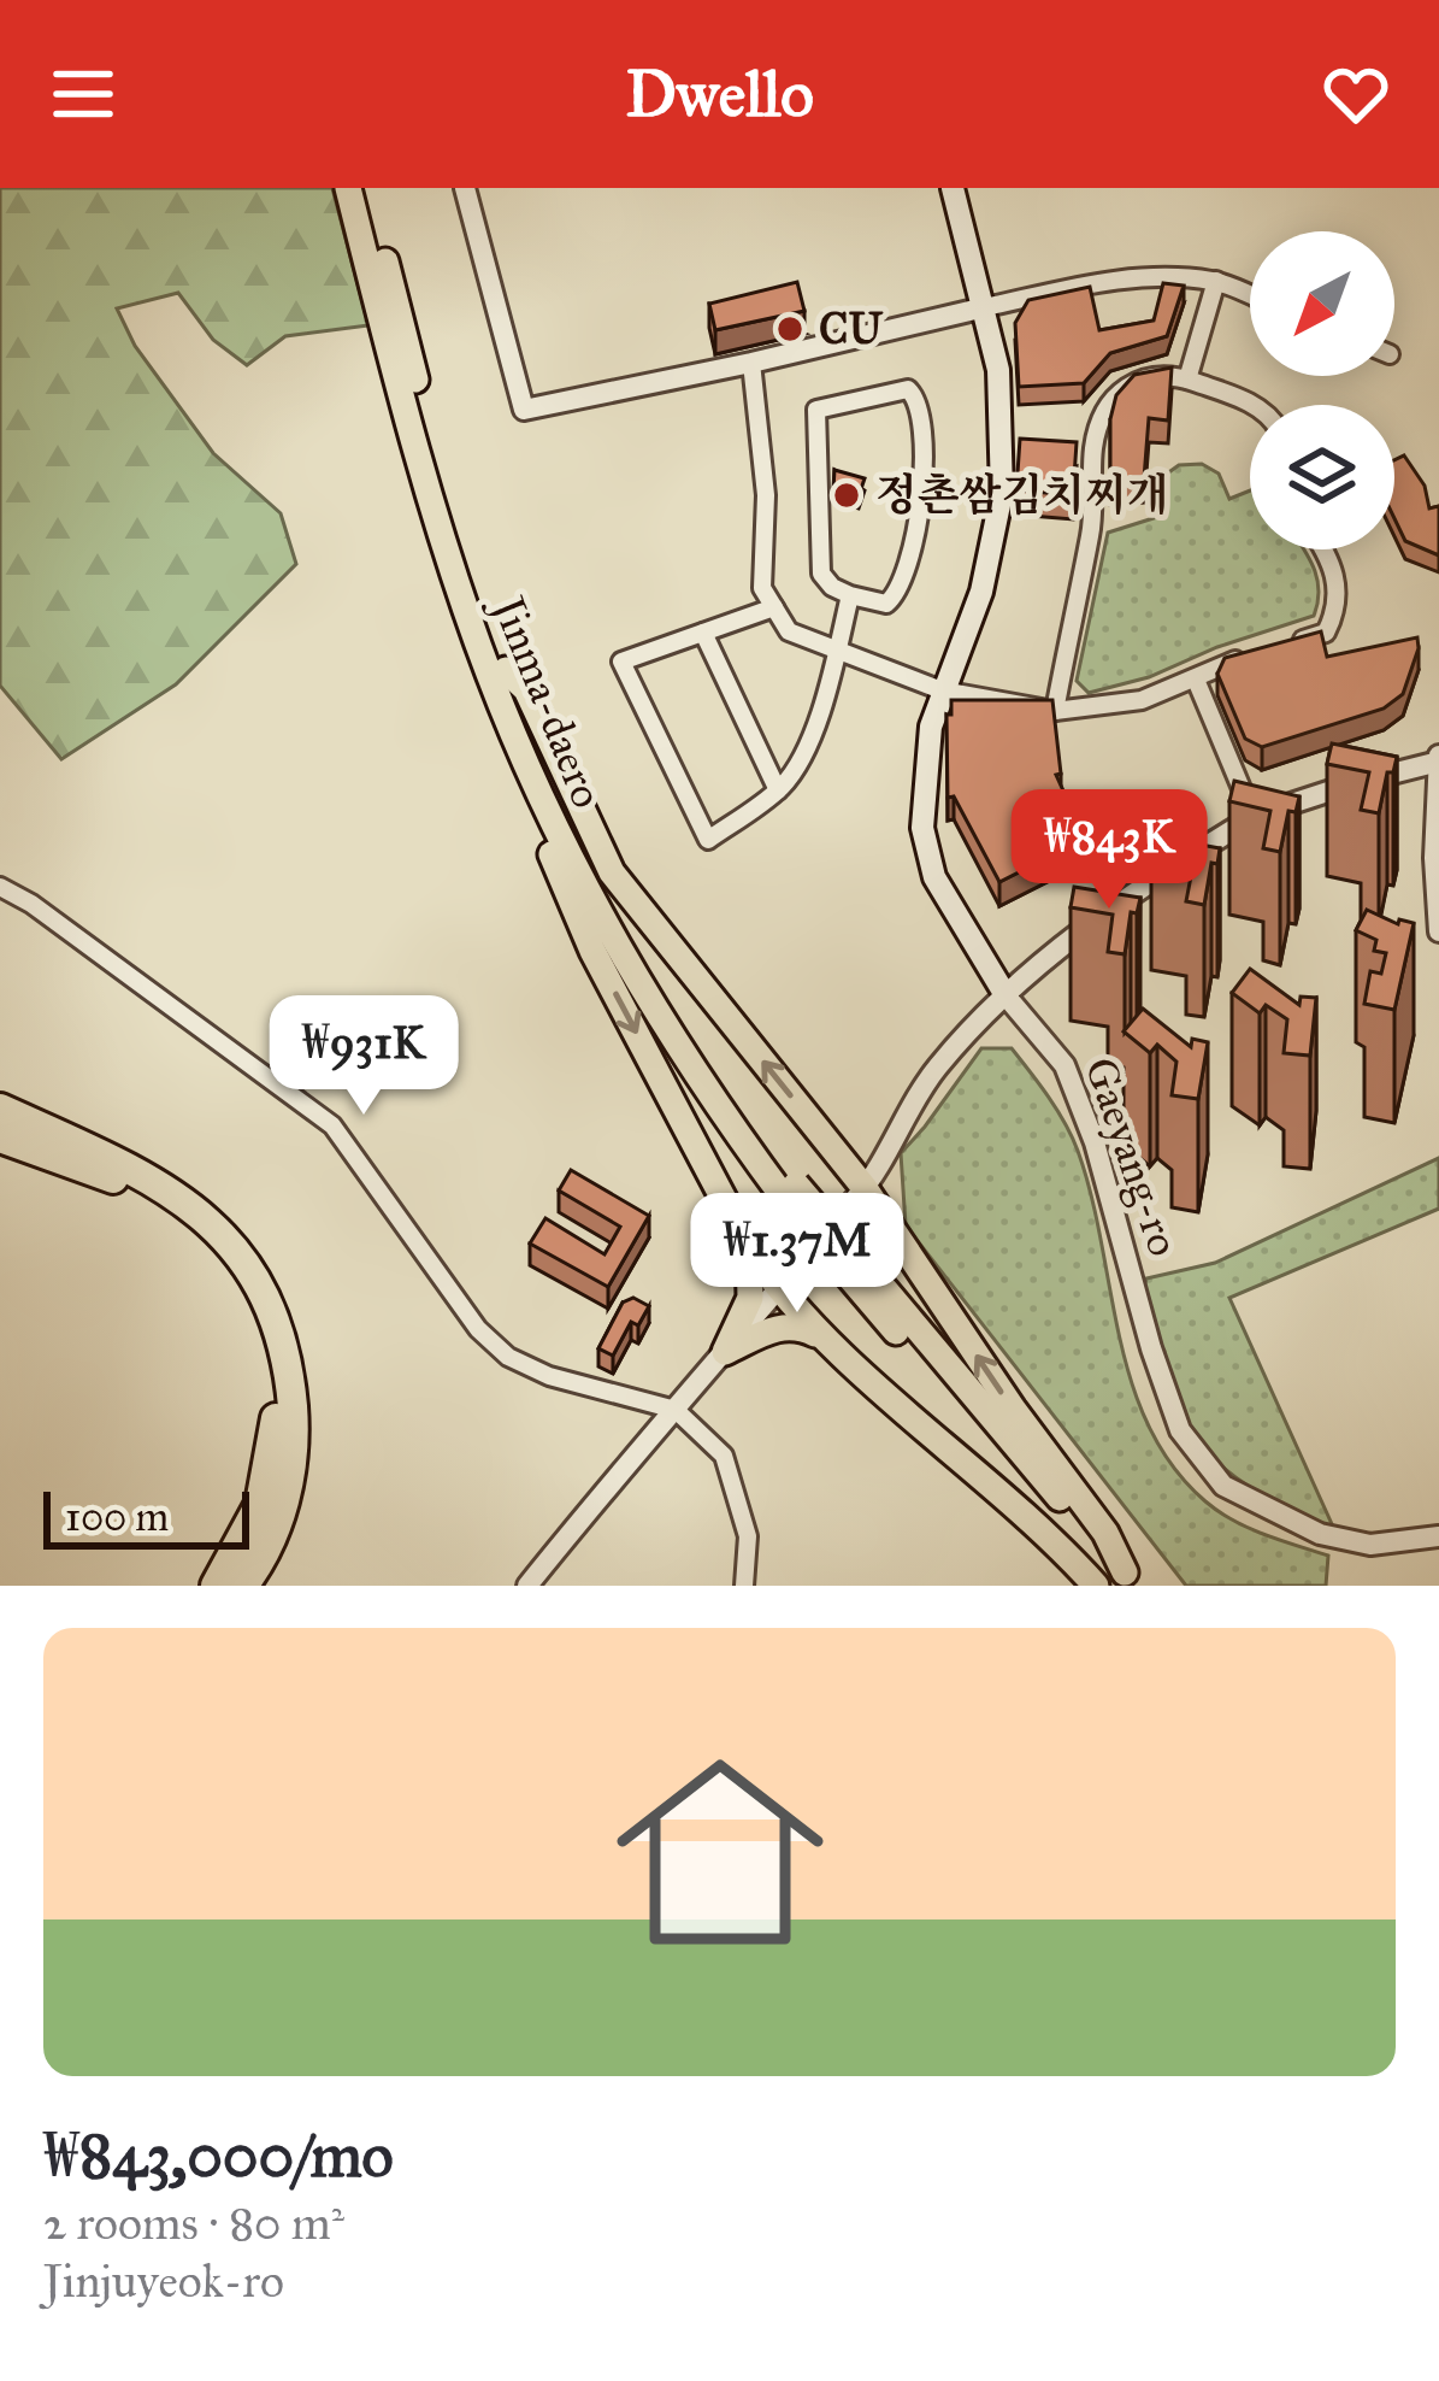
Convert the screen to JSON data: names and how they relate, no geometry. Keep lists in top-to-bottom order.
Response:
{
  "streets": {
    "highway": ["Jinma-daero"],
    "main road": ["Gaeyang-ro"]
  },
  "places": ["CU", "정촌쌈김치찌개"],
  "scale_bar": "100 m",
  "north": "bottom left",
  "page": {
    "header": "Dwello",
    "price": ["₩843K", "₩931K", "₩1.37M"],
    "scale": "100 m",
    "list": [
      {
        "name": "₩843,000/mo",
        "note": "2 rooms · 80 m² · Jinjuyeok-ro"
      }
    ]
  }
}
